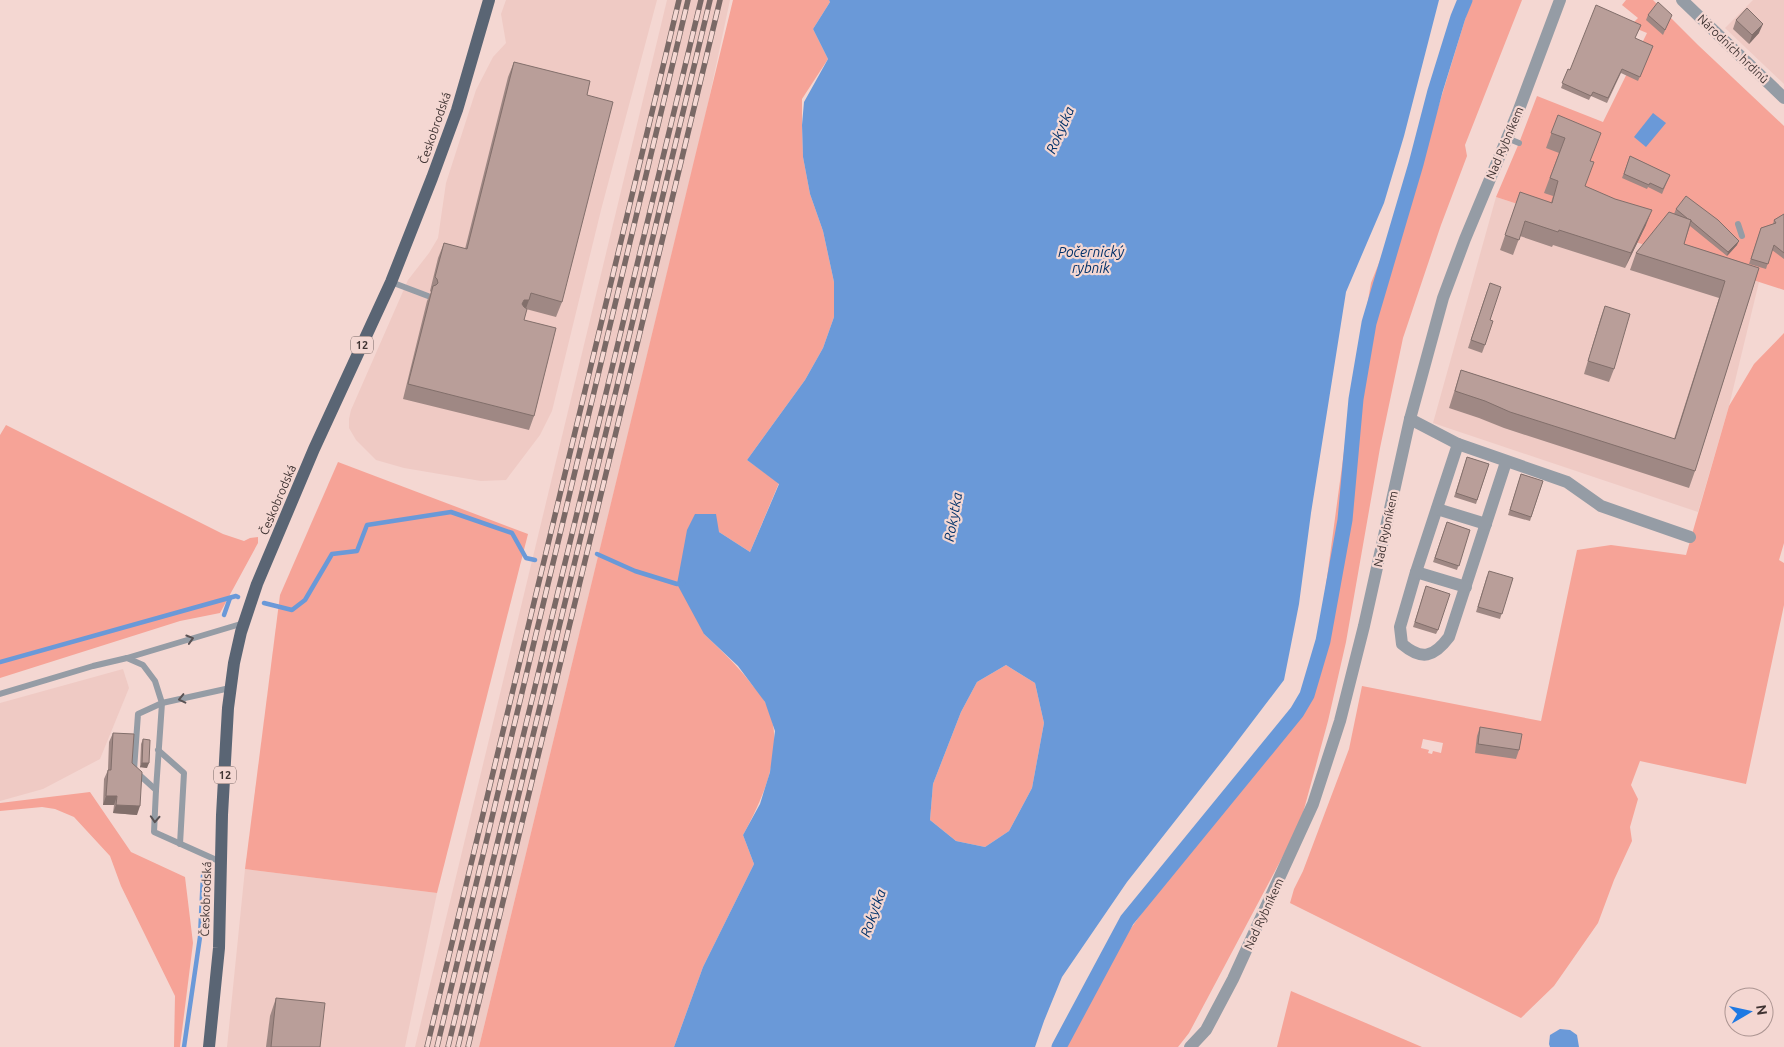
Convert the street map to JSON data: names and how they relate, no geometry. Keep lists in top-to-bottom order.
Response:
{
  "streets": {
    "main road": ["Českobrodská", "12"],
    "street": ["Národních hrdinů", "Nad Rybníkem"]
  },
  "water": ["Rokytka", "Počernický rybník"],
  "north": "right"
}
